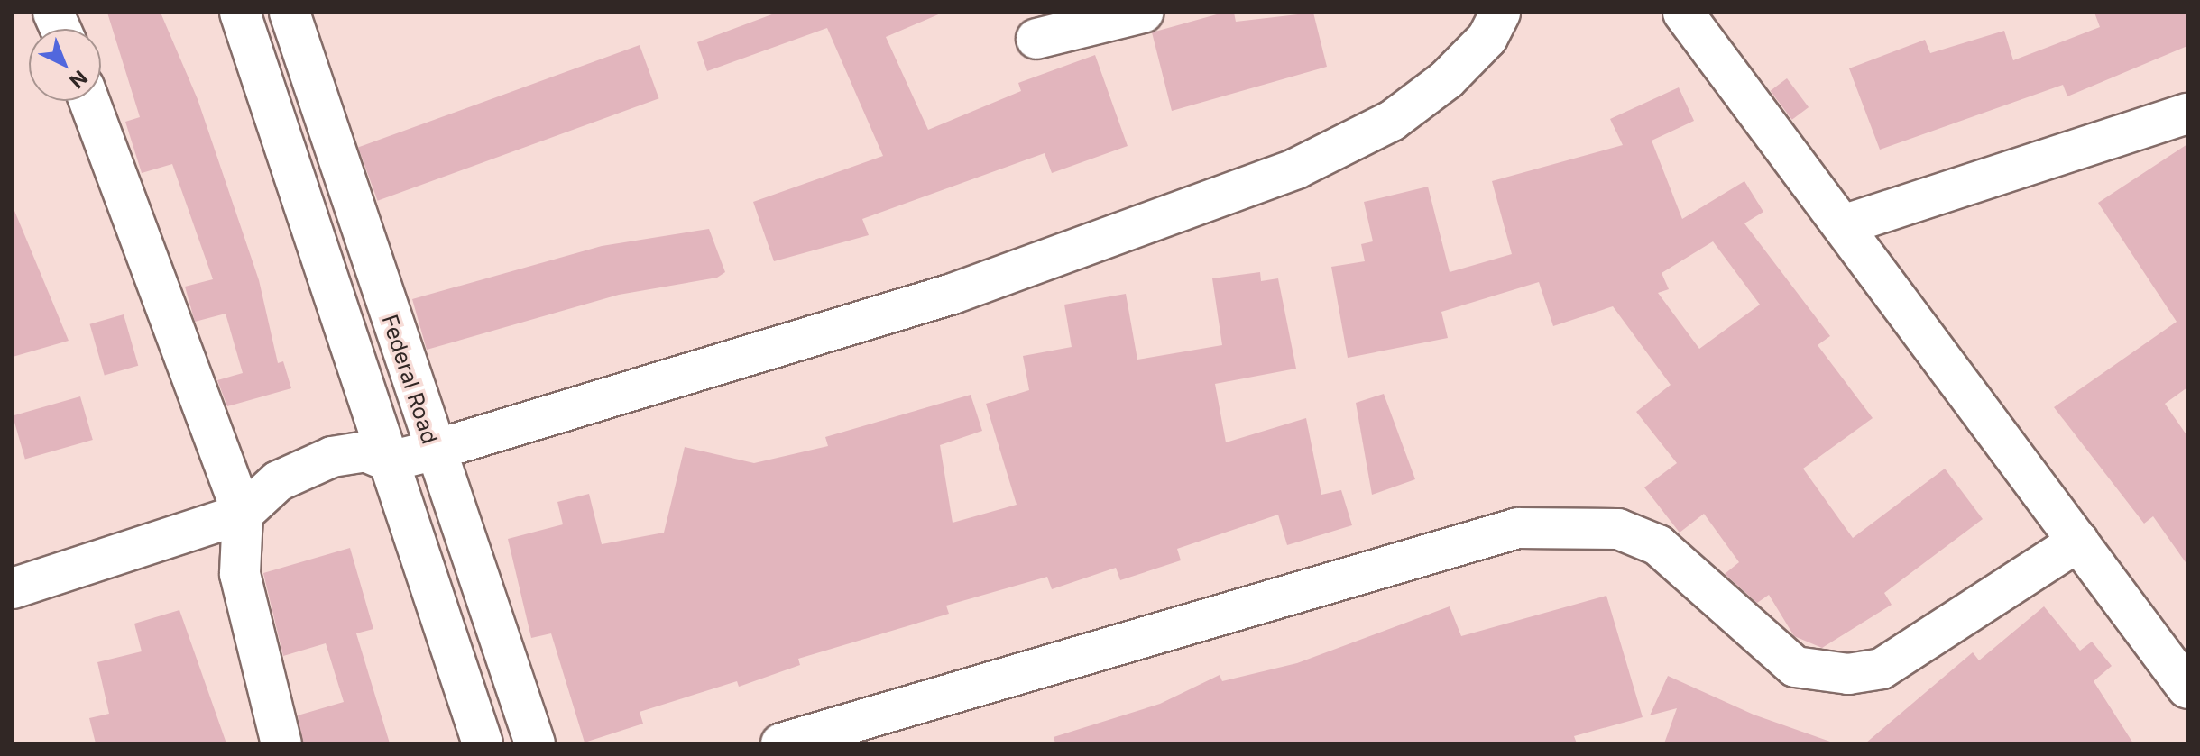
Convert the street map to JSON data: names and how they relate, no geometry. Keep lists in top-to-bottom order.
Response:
{
  "streets": {
    "street": ["Federal Road"]
  },
  "north": "bottom right"
}
